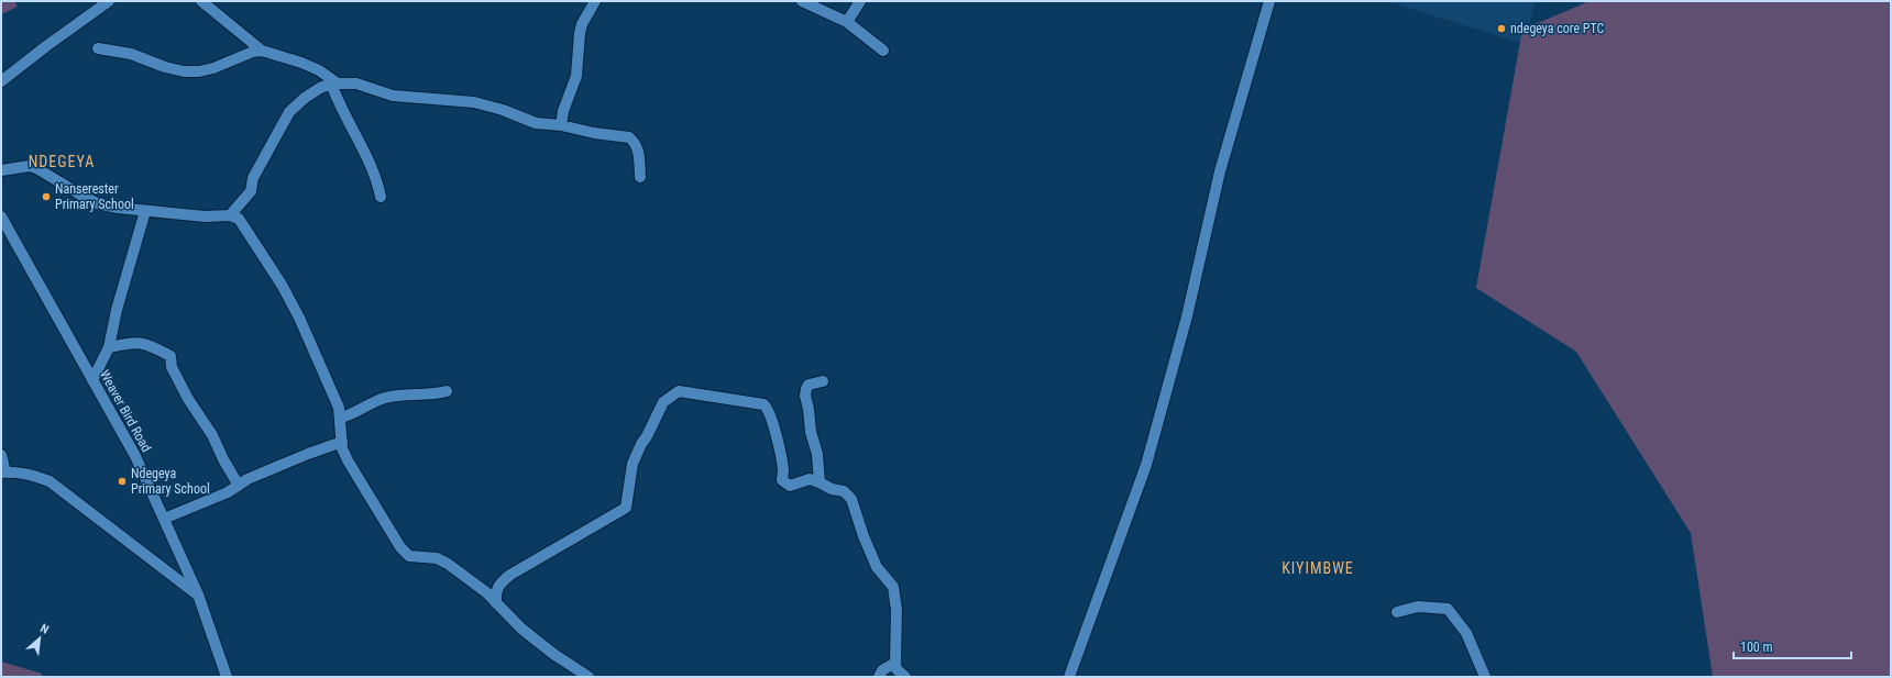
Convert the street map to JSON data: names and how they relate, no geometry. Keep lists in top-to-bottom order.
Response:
{
  "streets": {
    "street": ["Weaver Bird Road"]
  },
  "districts": ["NDEGEYA", "KIYIMBWE"],
  "places": ["ndegeya core PTC", "Nanserester Primary School", "Ndegeya Primary School"],
  "scale_bar": "100 m",
  "north": "top right"
}
